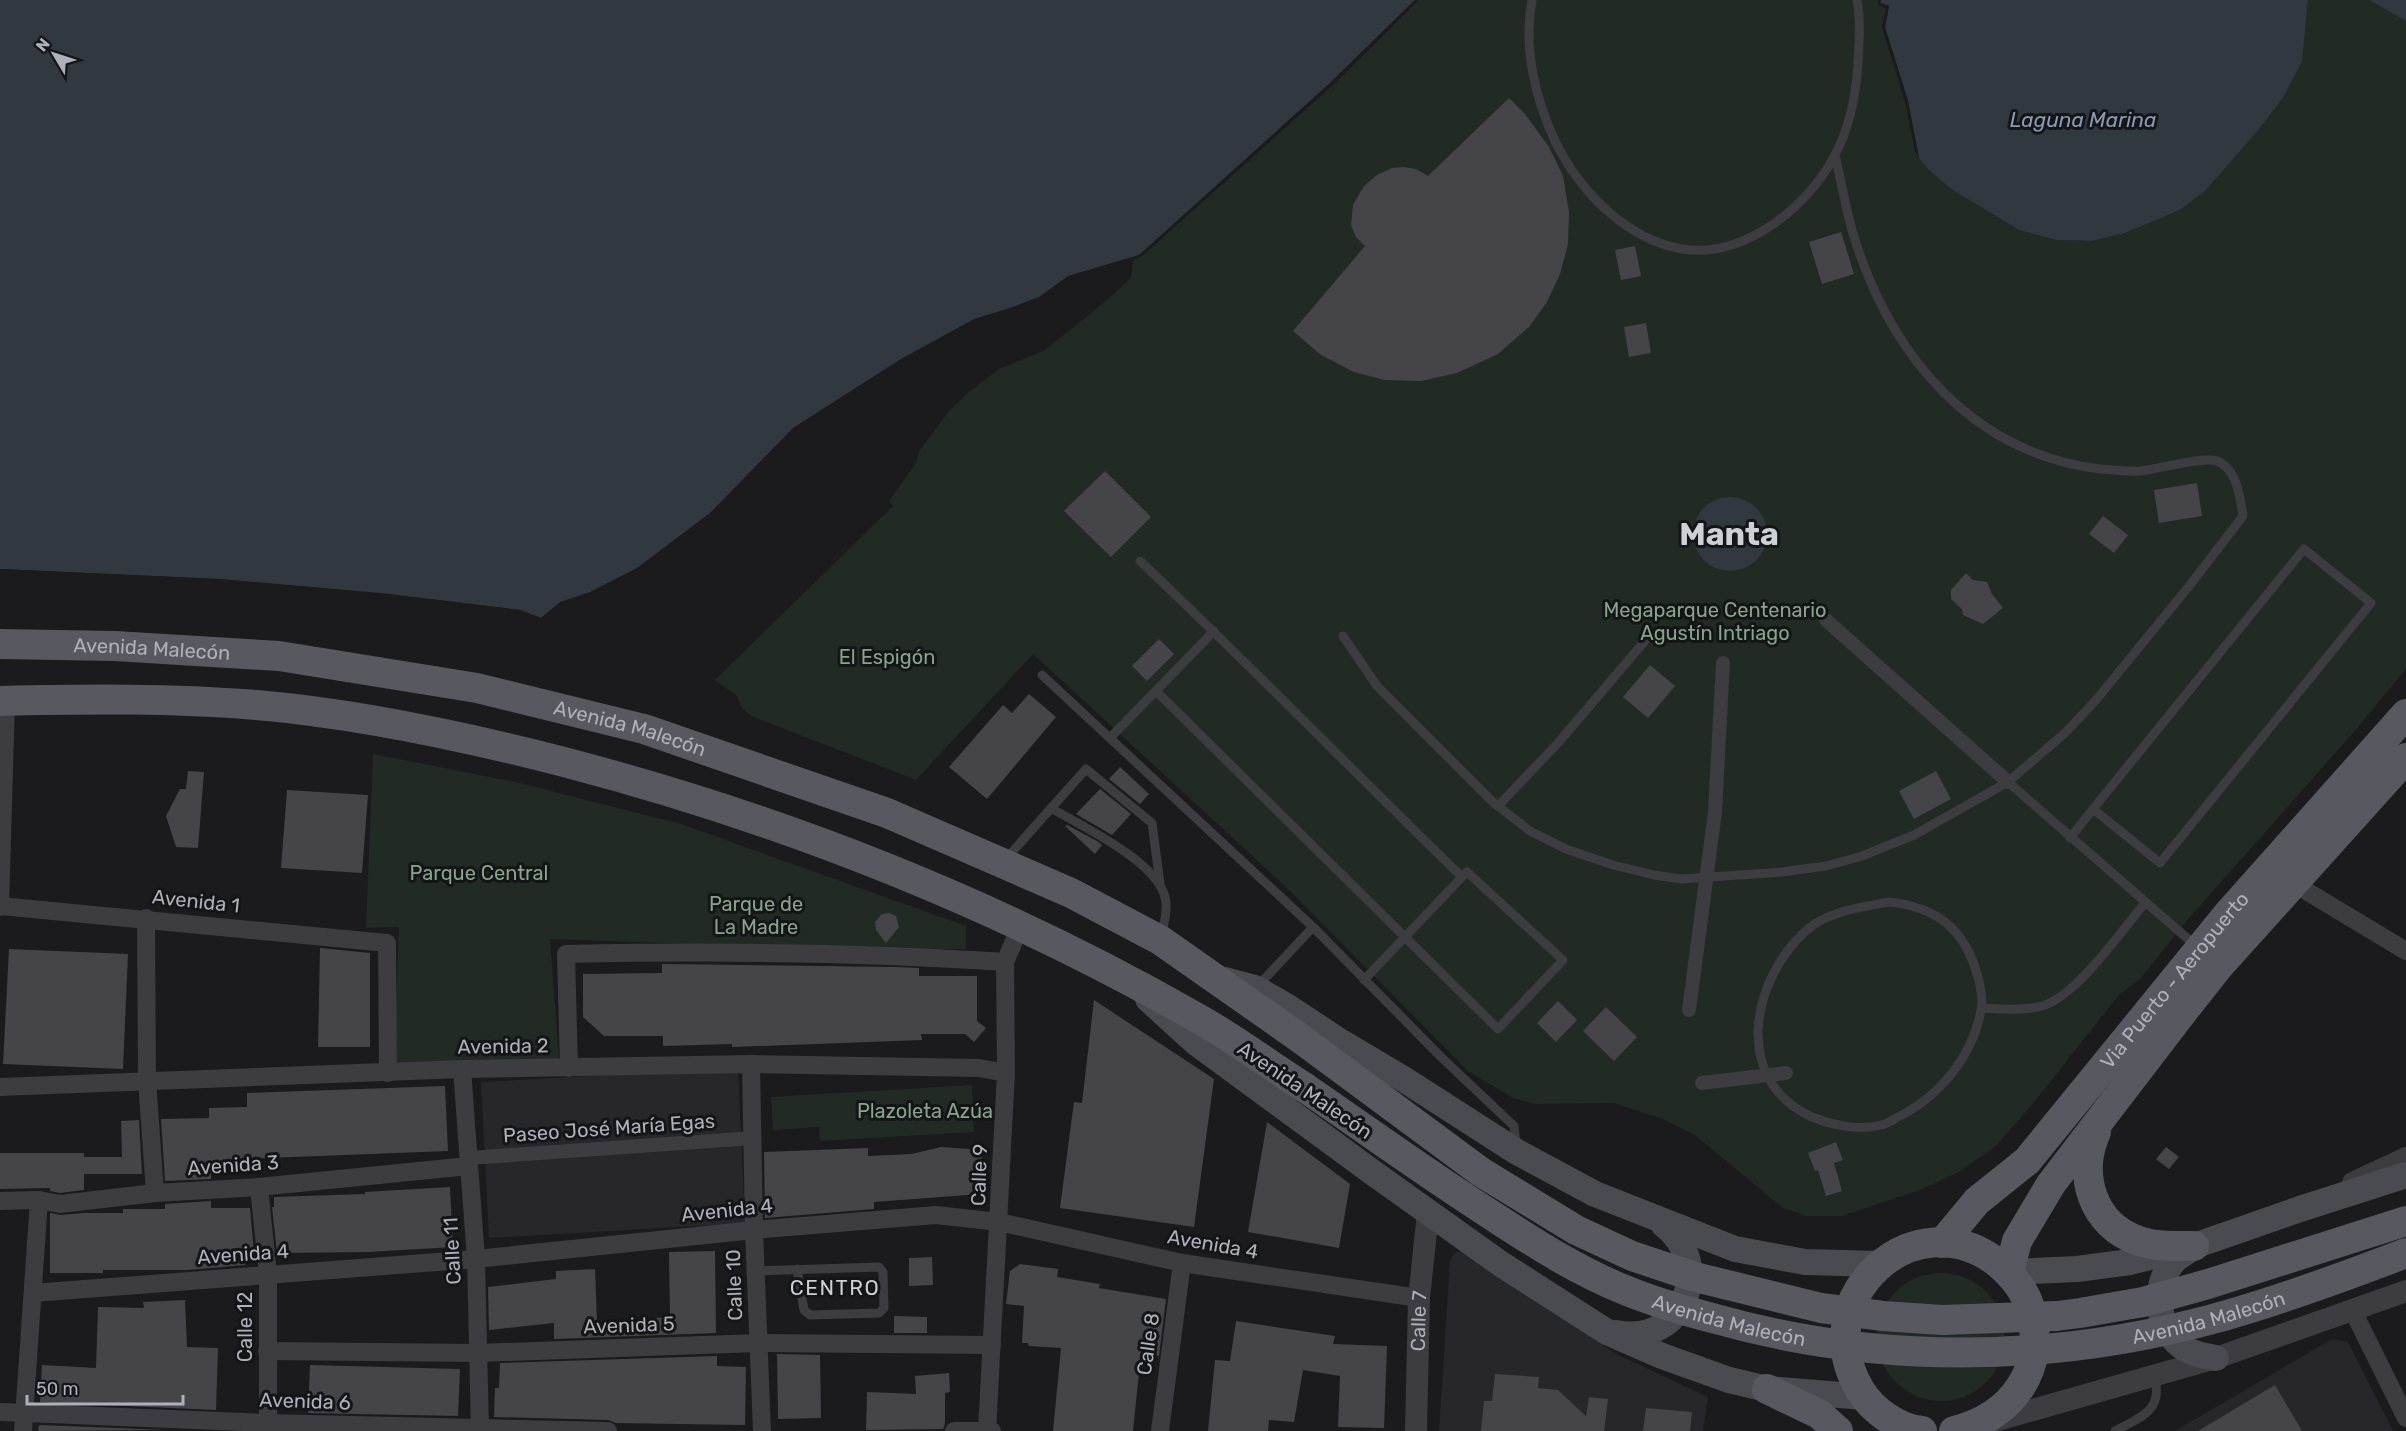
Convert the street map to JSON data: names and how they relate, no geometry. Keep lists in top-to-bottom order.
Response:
{
  "streets": {
    "main road": ["Avenida Malecón", "Via Puerto - Aeropuerto"],
    "street": [
      "Avenida 1",
      "Avenida 2",
      "Paseo José María Egas",
      "Avenida 3",
      "Calle 9",
      "Avenida 4",
      "Calle 11",
      "Calle 10",
      "Calle 7",
      "Avenida 5",
      "Calle 12",
      "Calle 8",
      "Avenida 6"
    ]
  },
  "crossings": [
    ["Avenida Malecón", "Calle 9"],
    ["Avenida Malecón", "Calle 7"],
    ["Avenida 1", "Avenida 2"],
    ["Avenida 2", "Calle 9"],
    ["Avenida 2", "Calle 11"],
    ["Avenida 2", "Calle 10"],
    ["Paseo José María Egas", "Avenida 3"],
    ["Paseo José María Egas", "Calle 11"],
    ["Paseo José María Egas", "Calle 10"],
    ["Avenida 3", "Calle 11"],
    ["Avenida 3", "Calle 12"],
    ["Calle 9", "Avenida 4"],
    ["Calle 9", "Avenida 5"],
    ["Avenida 4", "Calle 11"],
    ["Avenida 4", "Calle 10"],
    ["Avenida 4", "Calle 7"],
    ["Avenida 4", "Calle 12"],
    ["Avenida 4", "Calle 8"],
    ["Calle 11", "Avenida 5"],
    ["Calle 11", "Avenida 6"],
    ["Calle 10", "Avenida 5"],
    ["Avenida 5", "Calle 12"],
    ["Calle 12", "Avenida 6"]
  ],
  "districts": ["Manta", "CENTRO"],
  "water": ["Laguna Marina"],
  "parks": [
    "Megaparque Centenario Agustín Intriago",
    "El Espigón",
    "Parque Central",
    "Parque de La Madre",
    "Plazoleta Azúa"
  ],
  "scale_bar": "50 m",
  "north": "top left"
}
